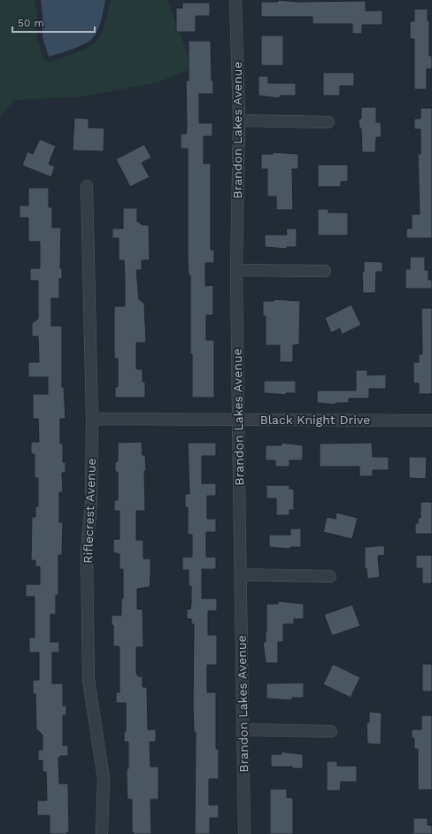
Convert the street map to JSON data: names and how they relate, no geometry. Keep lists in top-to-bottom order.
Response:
{
  "streets": {
    "street": ["Brandon Lakes Avenue", "Black Knight Drive", "Riflecrest Avenue"]
  },
  "crossings": [
    ["Brandon Lakes Avenue", "Black Knight Drive"],
    ["Black Knight Drive", "Riflecrest Avenue"]
  ],
  "scale_bar": "50 m"
}
